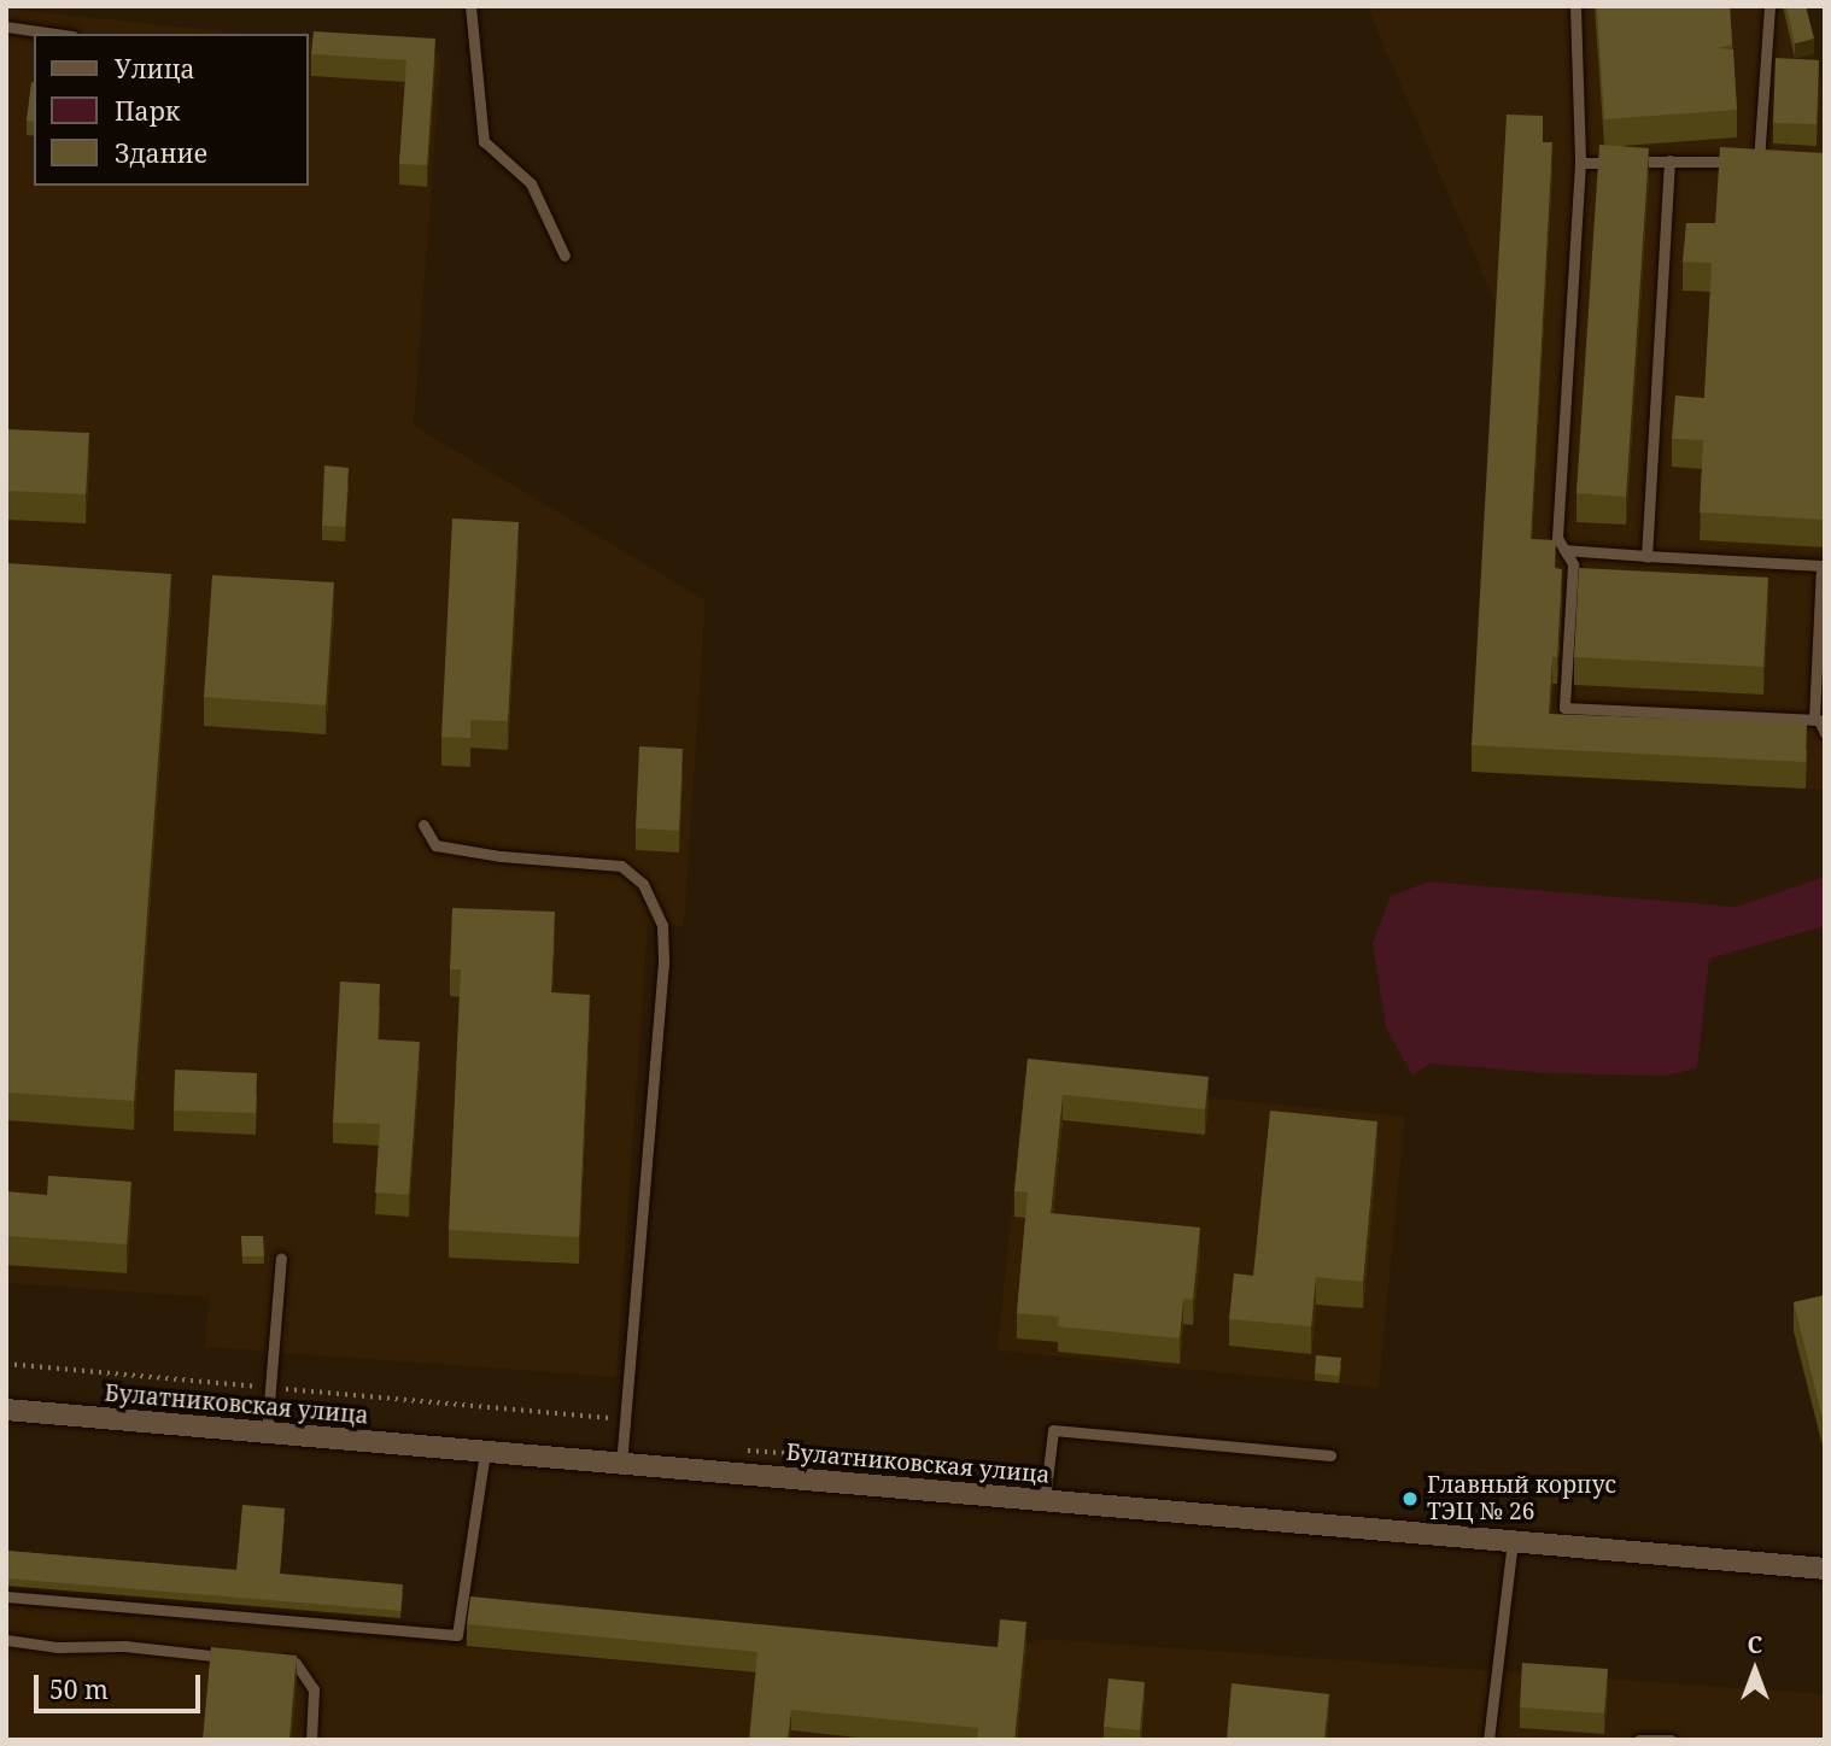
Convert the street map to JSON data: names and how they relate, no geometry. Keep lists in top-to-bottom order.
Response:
{
  "streets": {
    "street": ["Булатниковская улица"]
  },
  "places": ["Главный корпус ТЭЦ № 26"],
  "legend": ["Улица", "Парк", "Здание"],
  "scale_bar": "50 m",
  "north": "top"
}
